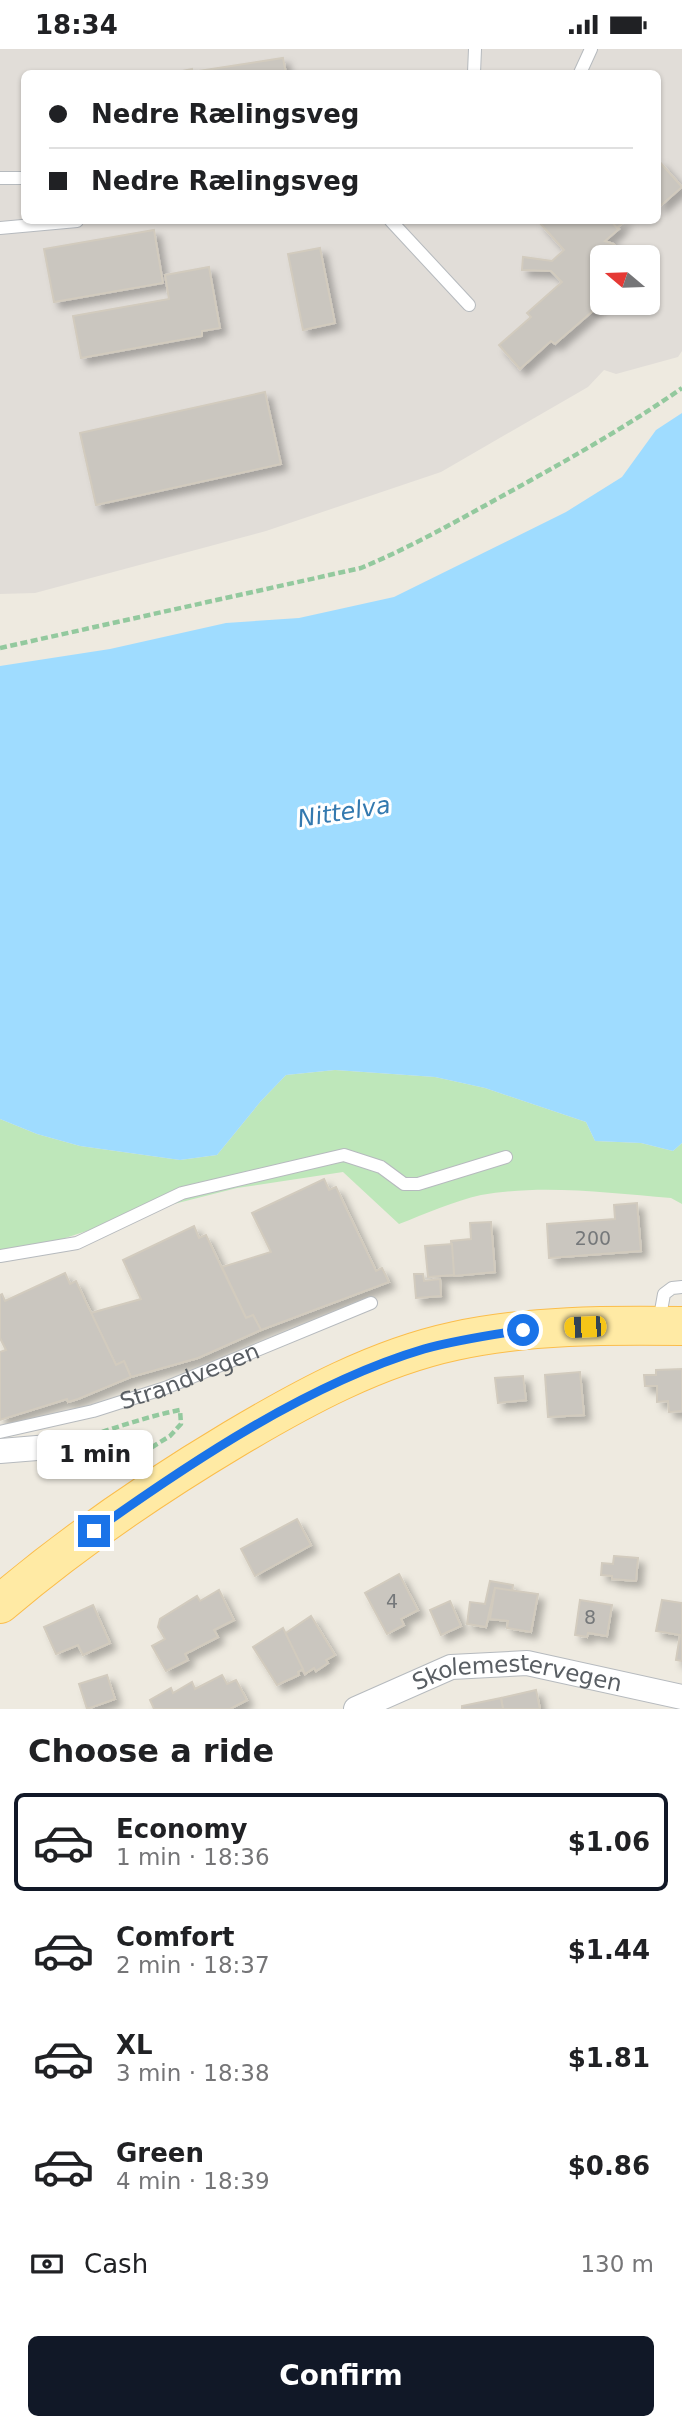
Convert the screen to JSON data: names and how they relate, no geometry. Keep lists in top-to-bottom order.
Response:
{
  "streets": {
    "street": ["Skolemestervegen"],
    "lane": ["Strandvegen"]
  },
  "water": ["Nittelva"],
  "house_numbers": ["200", "4", "8"],
  "north": "left",
  "page": {
    "status": "18:34",
    "banner": ["Nedre Rælingsveg", "Nedre Rælingsveg"],
    "bubble": "1 min",
    "heading": "Choose a ride",
    "list": [
      {
        "name": "Economy",
        "note": "1 min · 18:36",
        "value": "$1.06"
      },
      {
        "name": "Comfort",
        "note": "2 min · 18:37",
        "value": "$1.44"
      },
      {
        "name": "XL",
        "note": "3 min · 18:38",
        "value": "$1.81"
      },
      {
        "name": "Green",
        "note": "4 min · 18:39",
        "value": "$0.86"
      }
    ],
    "pay": ["Cash", "130 m"],
    "buttons": "Confirm"
  }
}
